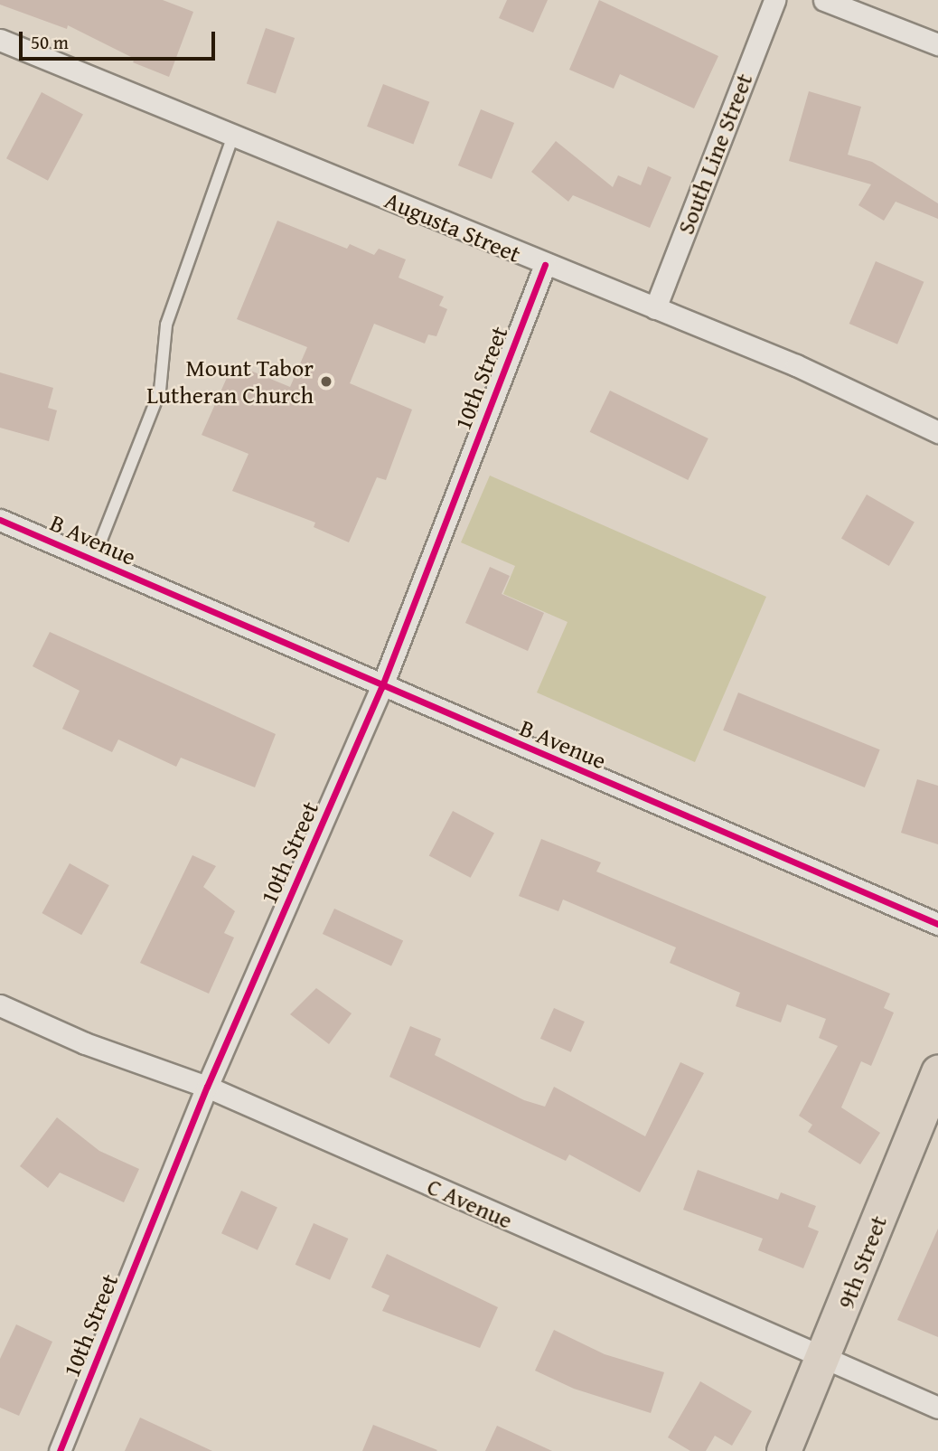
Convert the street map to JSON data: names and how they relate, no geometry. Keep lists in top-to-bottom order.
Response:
{
  "streets": {
    "main road": ["9th Street"],
    "street": [
      "South Line Street",
      "Augusta Street",
      "10th Street",
      "B Avenue",
      "C Avenue"
    ]
  },
  "crossings": [
    ["South Line Street", "Augusta Street"],
    ["Augusta Street", "10th Street"],
    ["10th Street", "B Avenue"],
    ["10th Street", "C Avenue"],
    ["C Avenue", "9th Street"]
  ],
  "places": ["Mount Tabor Lutheran Church"],
  "scale_bar": "50 m"
}
